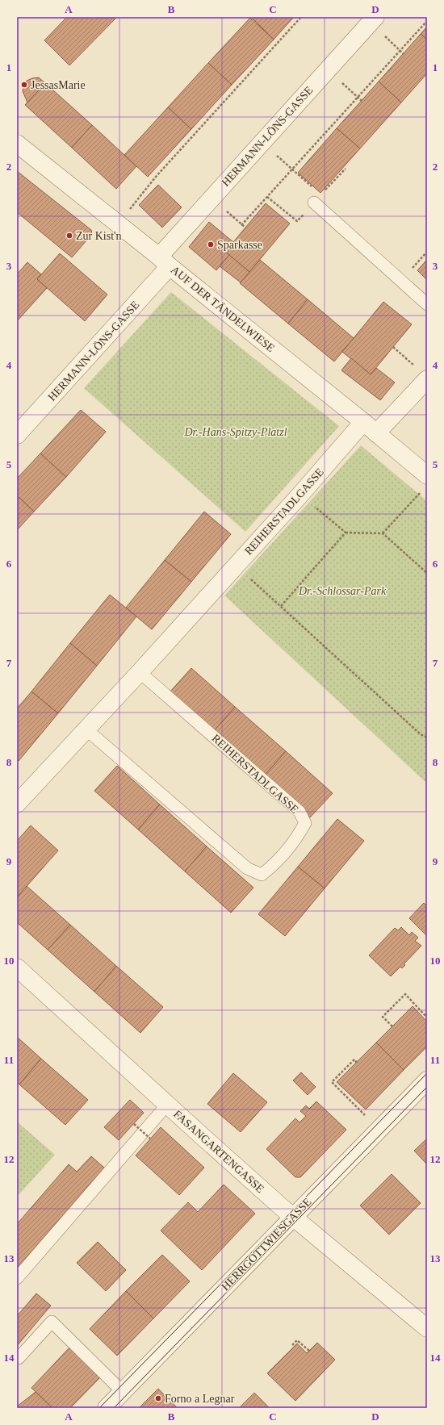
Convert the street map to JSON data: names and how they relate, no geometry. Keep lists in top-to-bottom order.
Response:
{
  "streets": {
    "street": [
      "HERMANN-LÖNS-GASSE",
      "AUF DER TÄNDELWIESE",
      "REIHERSTADLGASSE",
      "FASANGARTENGASSE",
      "HERRGOTTWIESGASSE"
    ]
  },
  "crossings": [
    ["HERMANN-LÖNS-GASSE", "AUF DER TÄNDELWIESE"],
    ["AUF DER TÄNDELWIESE", "REIHERSTADLGASSE"],
    ["FASANGARTENGASSE", "HERRGOTTWIESGASSE"]
  ],
  "parks": ["Dr.-Hans-Spitzy-Platzl", "Dr.-Schlossar-Park"],
  "places": [
    "JessasMarie",
    "Zur Kist'n",
    "Sparkasse",
    "Forno a Legnar"
  ],
  "grid": {
    "columns": [
      "A",
      "B",
      "C",
      "D"
    ],
    "rows": [
      "1",
      "2",
      "3",
      "4",
      "5",
      "6",
      "7",
      "8",
      "9",
      "10",
      "11",
      "12",
      "13",
      "14"
    ]
  }
}
